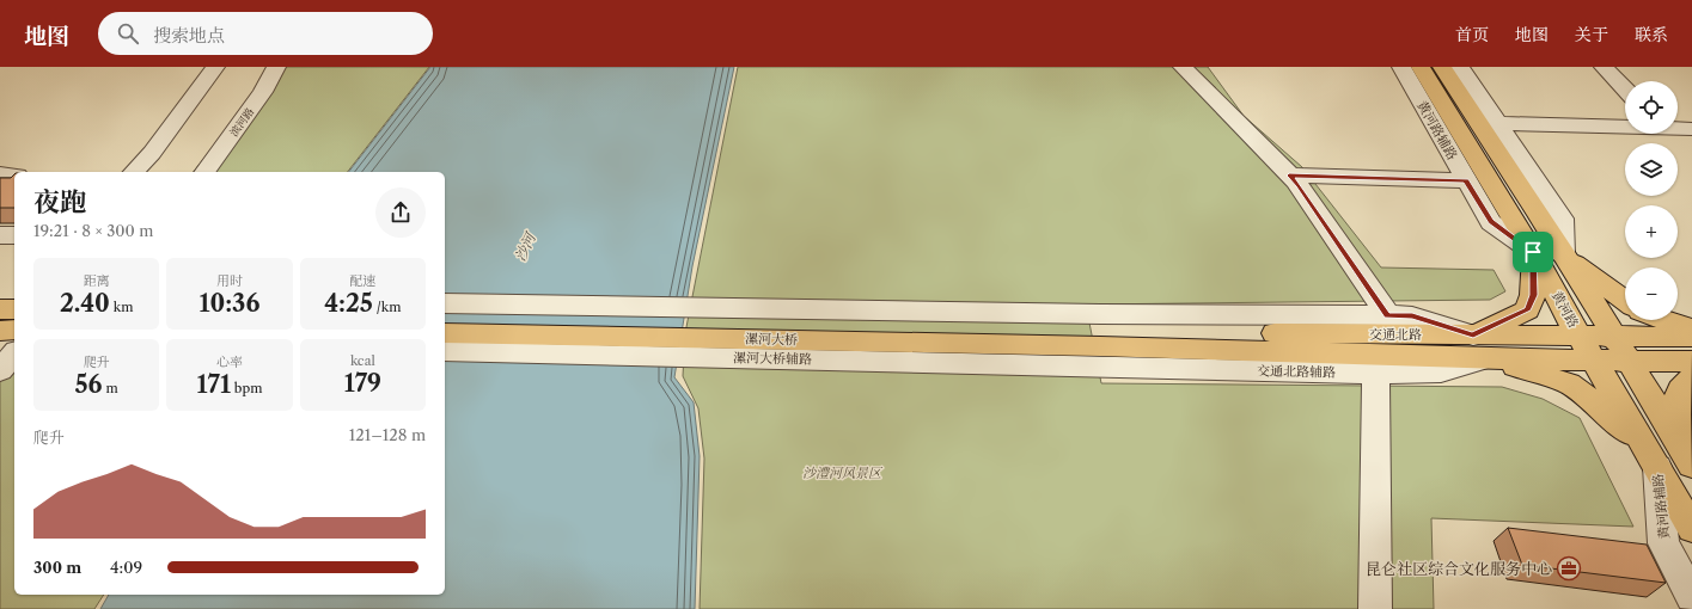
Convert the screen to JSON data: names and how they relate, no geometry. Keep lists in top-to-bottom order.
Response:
{
  "streets": {
    "main road": ["黄河路", "交通北路", "漯河大桥"],
    "street": [
      "滨河路",
      "黄河路辅路",
      "漯河大桥辅路",
      "交通北路辅路"
    ]
  },
  "crossings": [
    ["黄河路辅路", "黄河路"],
    ["黄河路", "交通北路"],
    ["交通北路", "漯河大桥"],
    ["交通北路", "漯河大桥辅路"],
    ["交通北路", "交通北路辅路"],
    ["漯河大桥", "漯河大桥辅路"],
    ["漯河大桥", "交通北路辅路"],
    ["漯河大桥辅路", "交通北路辅路"]
  ],
  "water": ["沙河"],
  "parks": ["沙澧河风景区"],
  "places": {
    "office": ["昆仑社区综合文化服务中心"]
  },
  "page": {
    "header": "地图",
    "search": "搜索地点",
    "nav": [
      "首页",
      "地图",
      "关于",
      "联系"
    ],
    "map_buttons": ["+", "−"],
    "heading": ["夜跑", "19:21 · 8 × 300 m"],
    "stats": [
      ["距离", "2.40 km"],
      ["用时", "10:36"],
      ["配速", "4:25 /km"],
      ["爬升", "56 m"],
      ["心率", "171 bpm"],
      ["kcal", "179"]
    ],
    "chart": ["爬升", "121–128 m"],
    "list": [
      {
        "name": "300 m",
        "note": "4:09"
      }
    ]
  }
}
